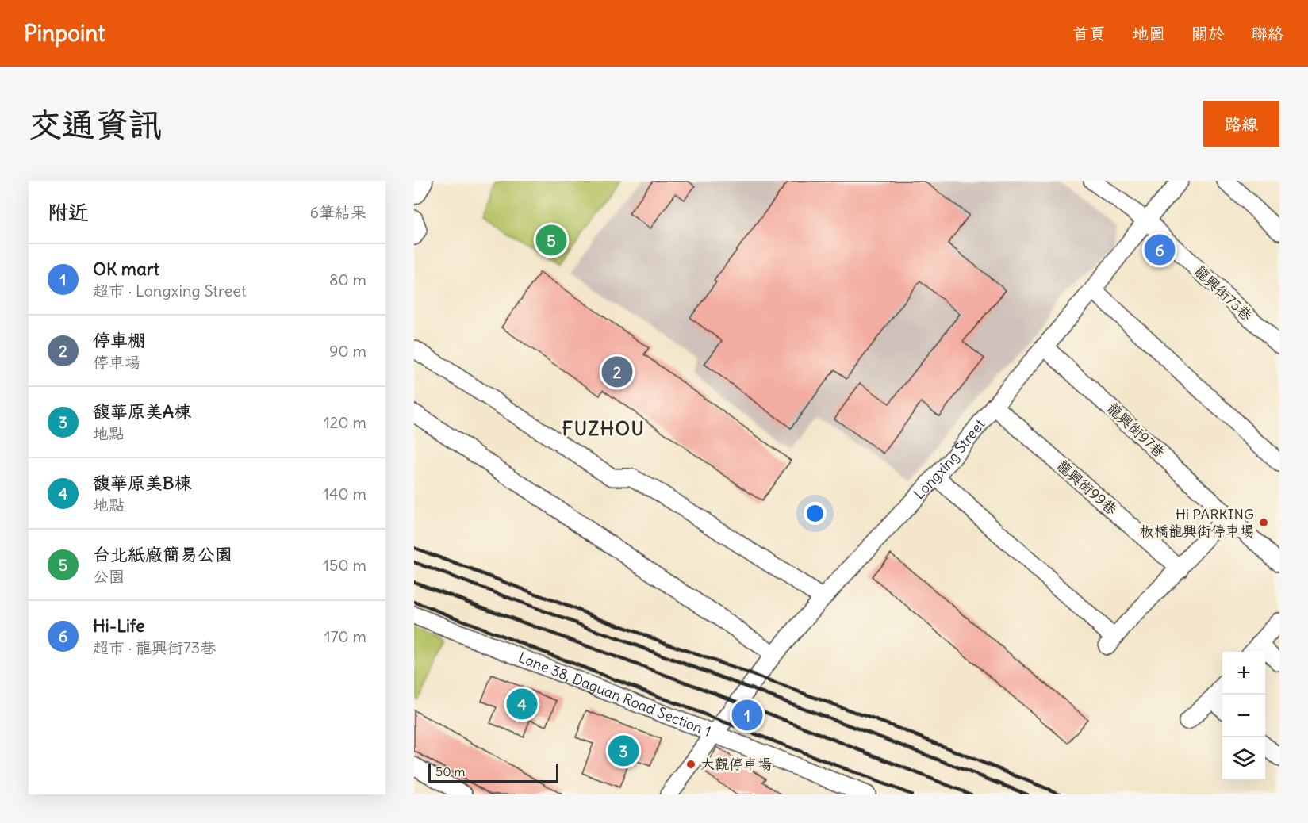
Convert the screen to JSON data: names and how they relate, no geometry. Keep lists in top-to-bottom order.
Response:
{
  "streets": {
    "street": [
      "龍興街73巷",
      "龍興街97巷",
      "Longxing Street",
      "龍興街99巷",
      "Lane 38, Daguan Road Section 1"
    ]
  },
  "crossings": [
    ["龍興街73巷", "Longxing Street"],
    ["龍興街97巷", "Longxing Street"],
    ["Longxing Street", "龍興街99巷"],
    ["Longxing Street", "Lane 38, Daguan Road Section 1"]
  ],
  "districts": ["FUZHOU"],
  "places": ["Hi PARKING 板橋龍興街停車場", "大觀停車場"],
  "scale_bar": "50 m",
  "page": {
    "header": "Pinpoint",
    "nav": [
      "首頁",
      "地圖",
      "關於",
      "聯絡"
    ],
    "buttons": "路線",
    "title": "交通資訊",
    "heading": ["附近", "6筆結果"],
    "pins": [
      "5",
      "6",
      "2",
      "4",
      "1",
      "3"
    ],
    "list": [
      {
        "mark": "1",
        "name": "OK mart",
        "note": "超市 · Longxing Street",
        "value": "80 m"
      },
      {
        "mark": "2",
        "name": "停車棚",
        "note": "停車場",
        "value": "90 m"
      },
      {
        "mark": "3",
        "name": "馥華原美A棟",
        "note": "地點",
        "value": "120 m"
      },
      {
        "mark": "4",
        "name": "馥華原美B棟",
        "note": "地點",
        "value": "140 m"
      },
      {
        "mark": "5",
        "name": "台北紙廠簡易公園",
        "note": "公園",
        "value": "150 m"
      },
      {
        "mark": "6",
        "name": "Hi-Life",
        "note": "超市 · 龍興街73巷",
        "value": "170 m"
      }
    ],
    "map_buttons": ["+", "−"],
    "scale": "50 m"
  }
}
